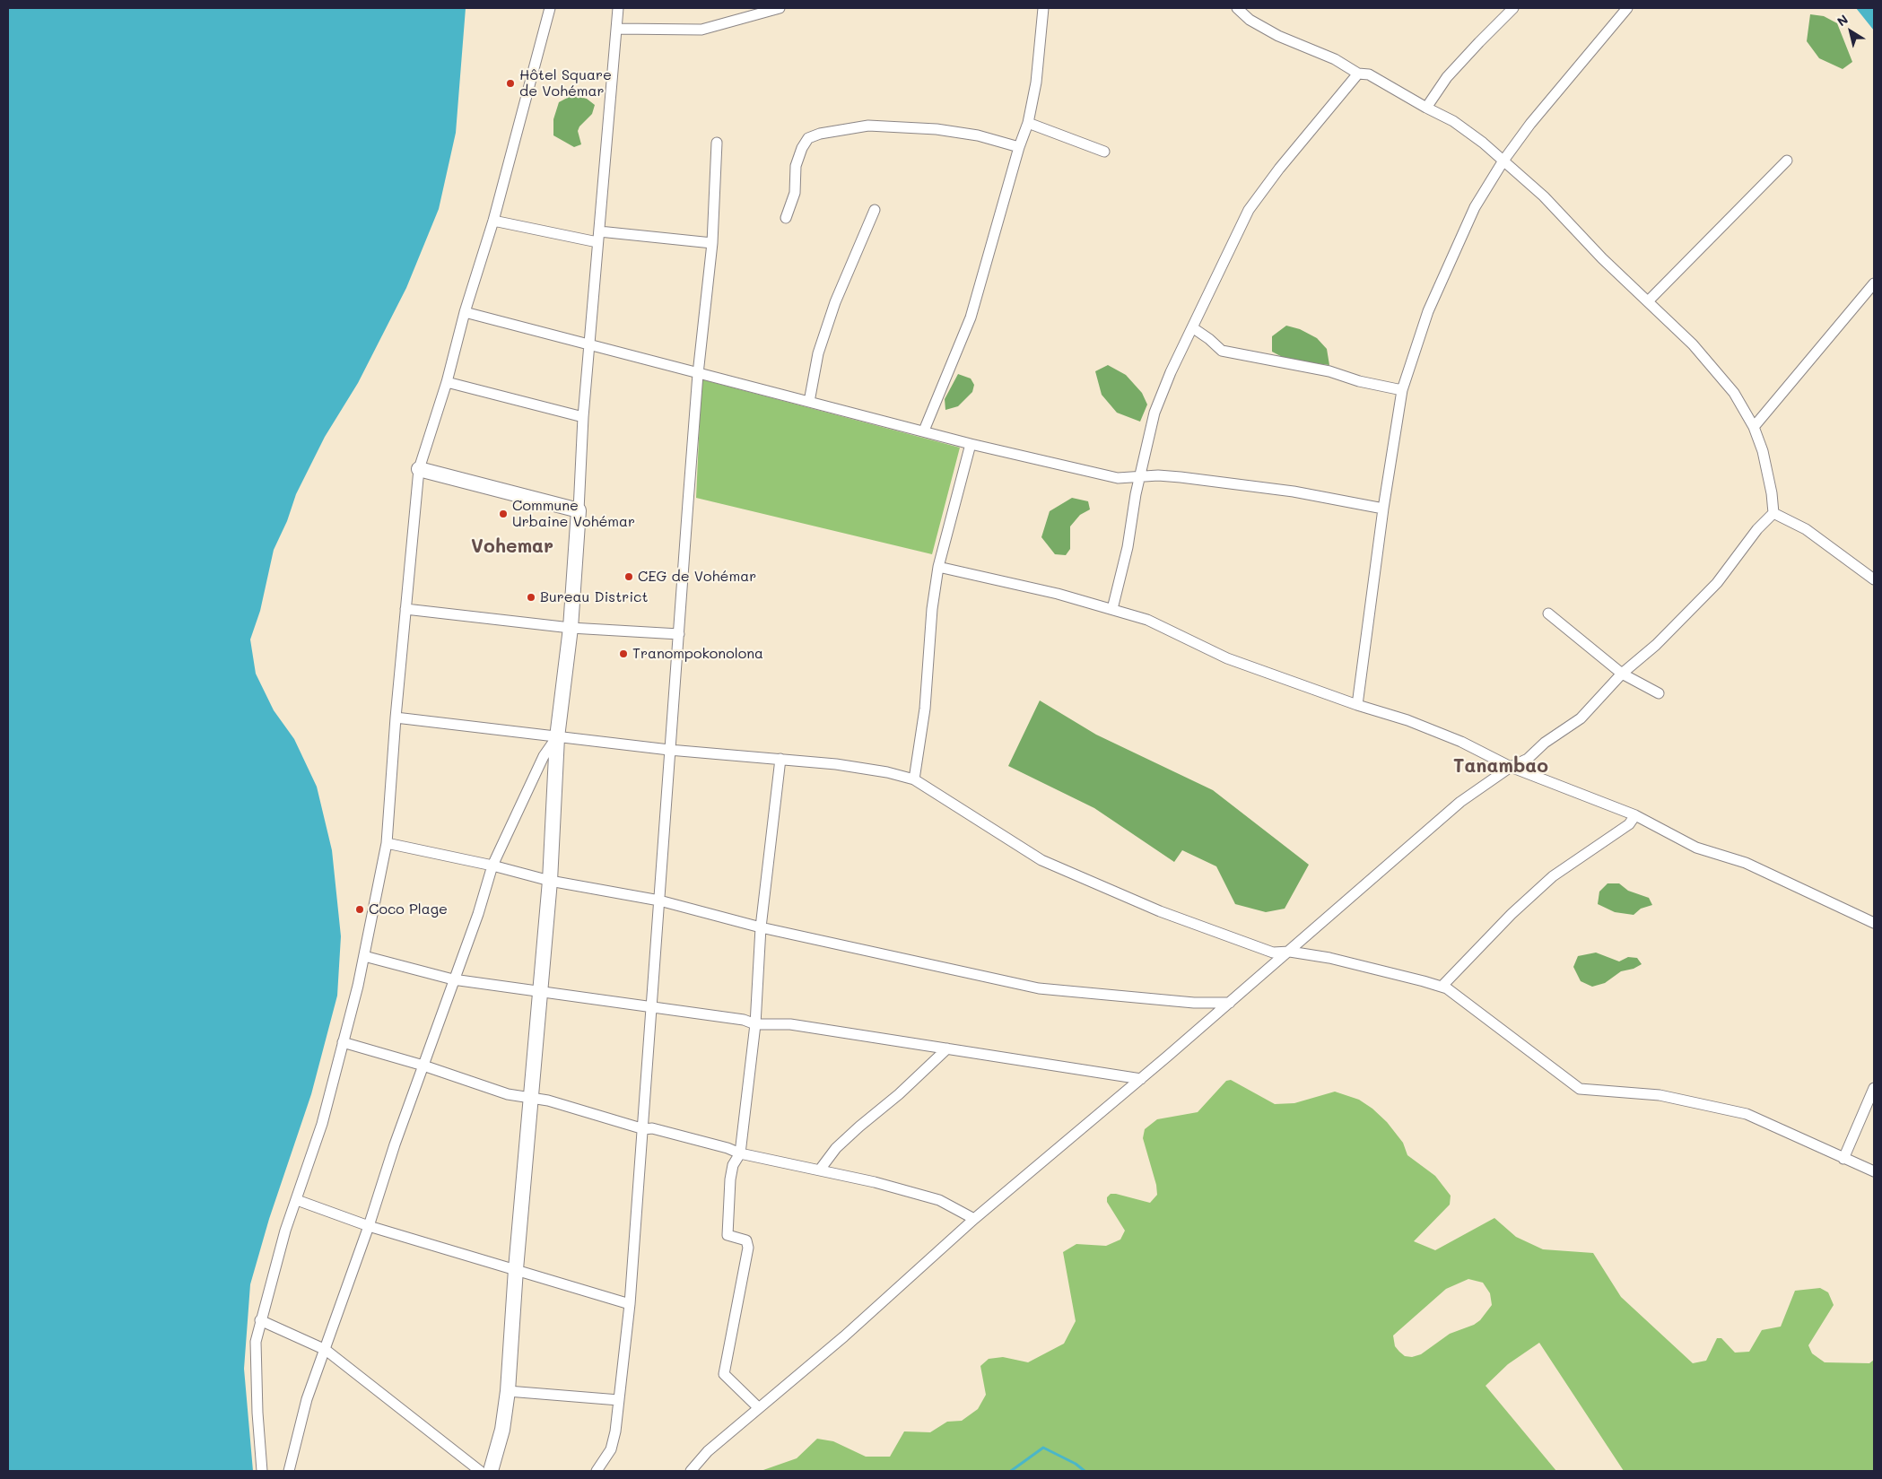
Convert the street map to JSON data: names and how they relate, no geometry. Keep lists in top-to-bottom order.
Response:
{
  "districts": ["Vohemar", "Tanambao"],
  "places": [
    "Hôtel Square de Vohémar",
    "Commune Urbaine Vohémar",
    "CEG de Vohémar",
    "Bureau District",
    "Tranompokonolona",
    "Coco Plage"
  ],
  "north": "top left"
}
